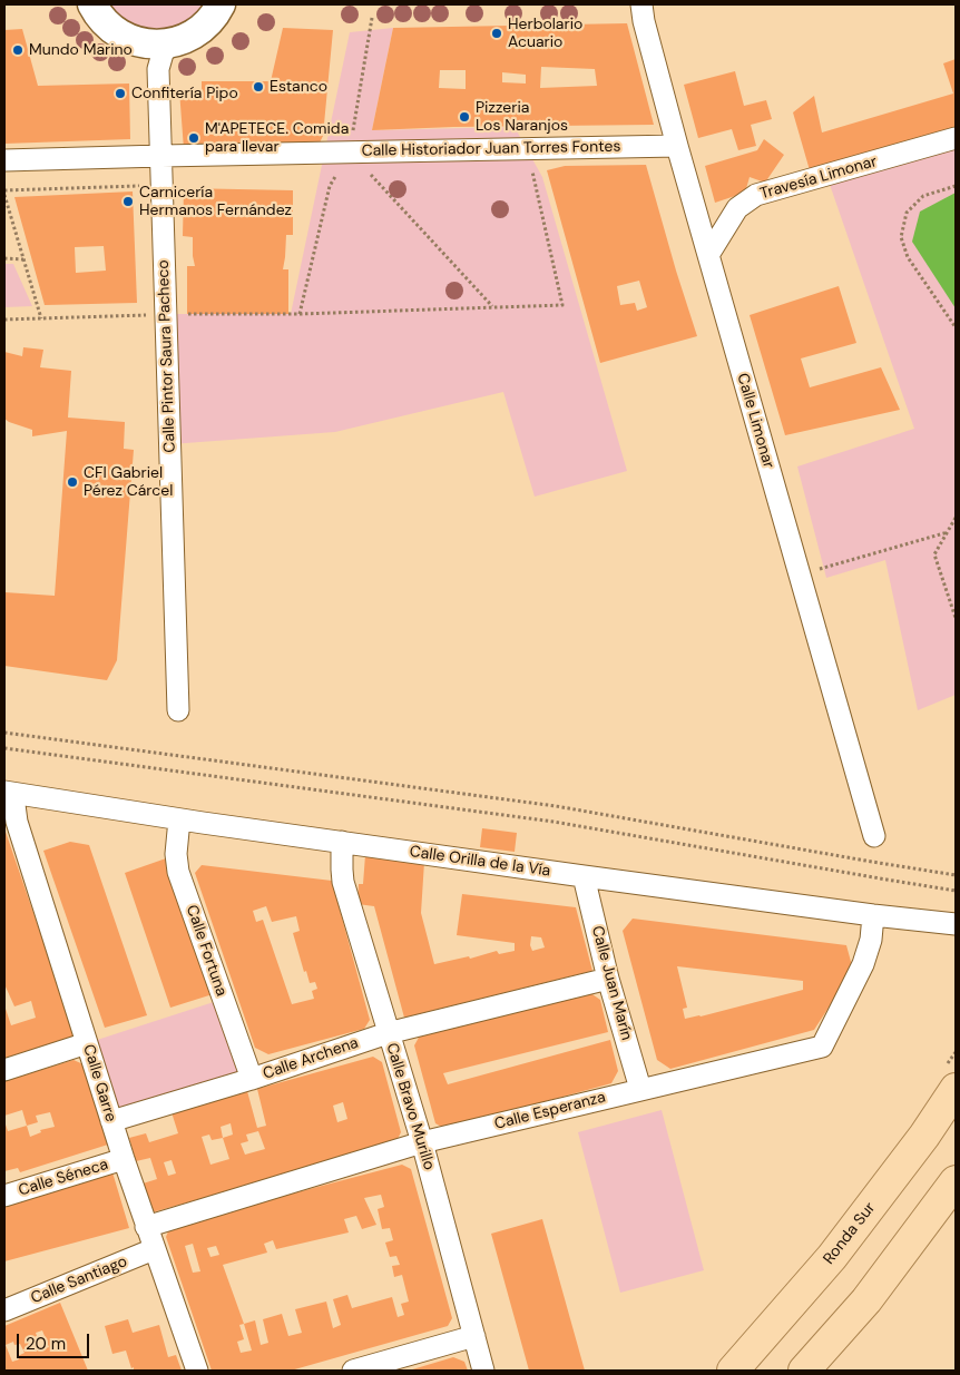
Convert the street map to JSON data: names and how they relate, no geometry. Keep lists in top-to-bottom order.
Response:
{
  "streets": {
    "main road": ["Ronda Sur"],
    "street": [
      "Calle Historiador Juan Torres Fontes",
      "Travesía Limonar",
      "Calle Pintor Saura Pacheco",
      "Calle Limonar",
      "Calle Orilla de la Vía",
      "Calle Fortuna",
      "Calle Juan Marín",
      "Calle Archena",
      "Calle Garre",
      "Calle Bravo Murillo",
      "Calle Esperanza",
      "Calle Séneca",
      "Calle Santiago"
    ]
  },
  "crossings": [
    ["Calle Historiador Juan Torres Fontes", "Calle Pintor Saura Pacheco"],
    ["Calle Historiador Juan Torres Fontes", "Calle Limonar"],
    ["Travesía Limonar", "Calle Limonar"],
    ["Calle Orilla de la Vía", "Calle Fortuna"],
    ["Calle Orilla de la Vía", "Calle Juan Marín"],
    ["Calle Orilla de la Vía", "Calle Garre"],
    ["Calle Orilla de la Vía", "Calle Bravo Murillo"],
    ["Calle Orilla de la Vía", "Calle Esperanza"],
    ["Calle Fortuna", "Calle Archena"],
    ["Calle Juan Marín", "Calle Archena"],
    ["Calle Juan Marín", "Calle Esperanza"],
    ["Calle Archena", "Calle Garre"],
    ["Calle Archena", "Calle Bravo Murillo"],
    ["Calle Garre", "Calle Esperanza"],
    ["Calle Garre", "Calle Séneca"],
    ["Calle Garre", "Calle Santiago"],
    ["Calle Bravo Murillo", "Calle Esperanza"]
  ],
  "places": [
    "Herbolario Acuario",
    "Mundo Marino",
    "Estanco",
    "Confitería Pipo",
    "Pizzeria Los Naranjos",
    "M'APETECE. Comida para llevar",
    "Carnicería Hermanos Fernández",
    "CFI Gabriel Pérez Cárcel"
  ],
  "scale_bar": "20 m"
}
